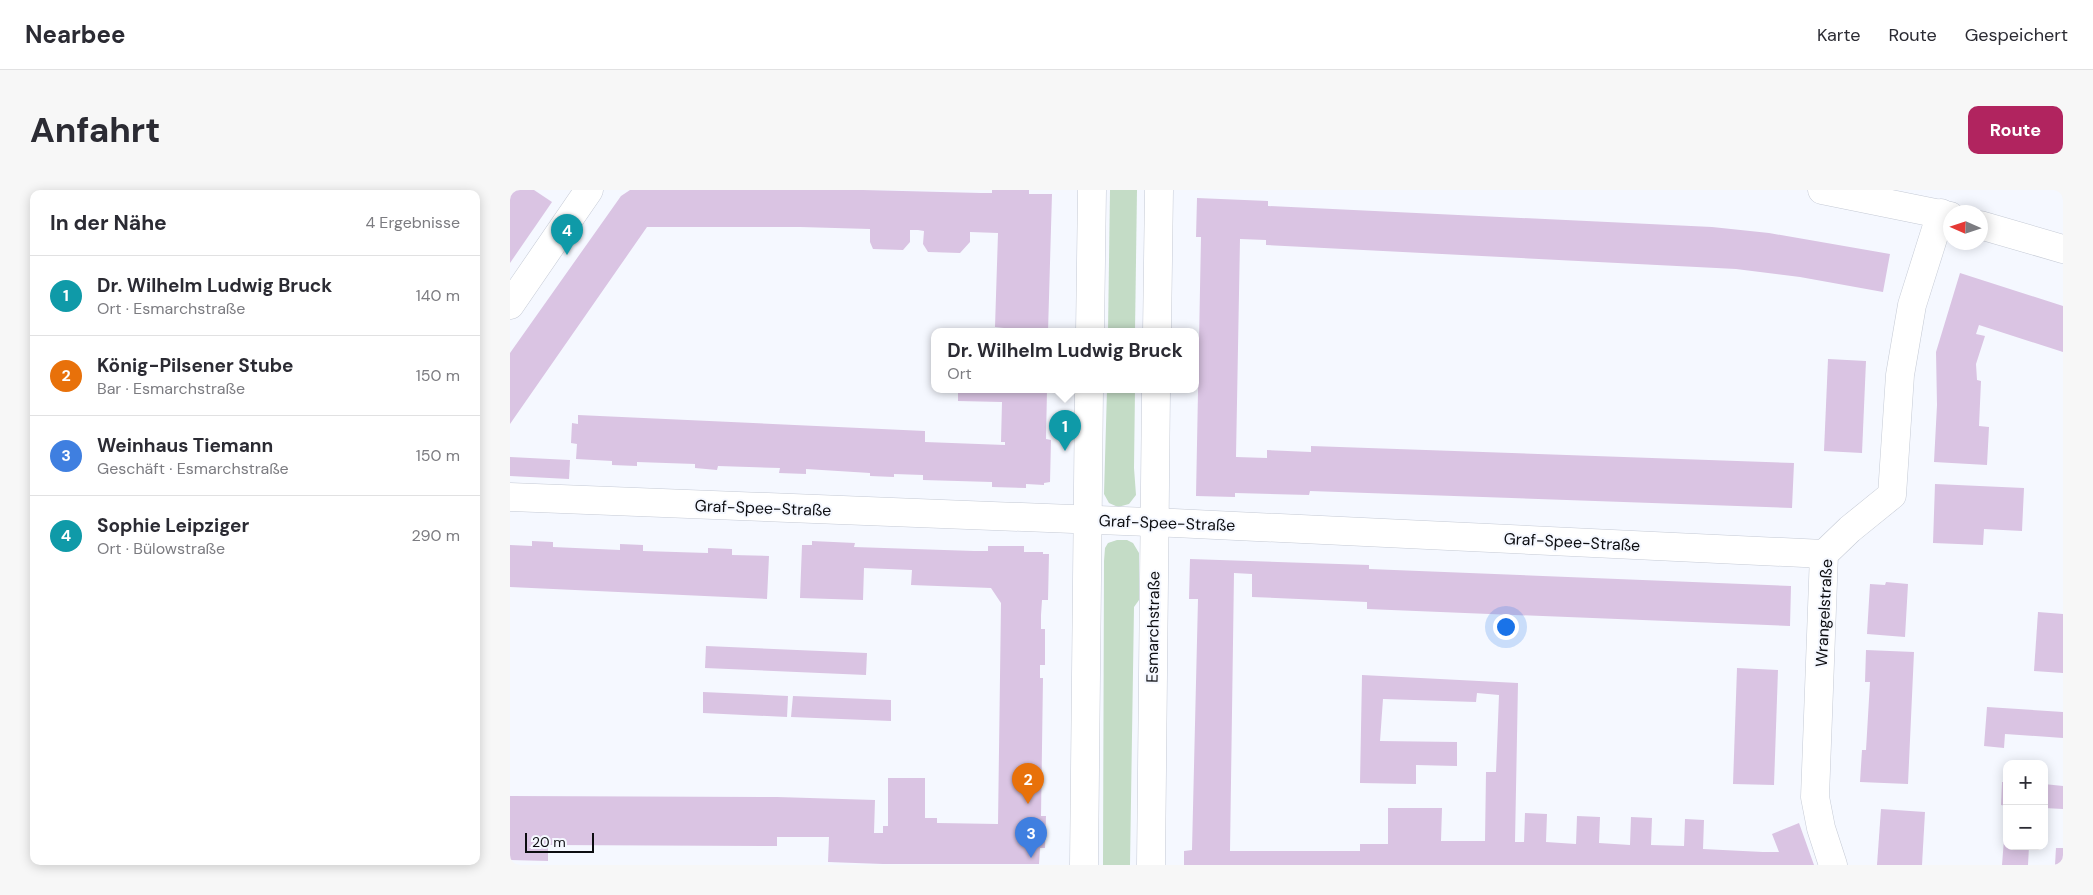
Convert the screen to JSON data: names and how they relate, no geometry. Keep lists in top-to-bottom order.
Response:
{
  "streets": {
    "street": ["Graf-Spee-Straße", "Wrangelstraße", "Esmarchstraße"]
  },
  "crossings": [
    ["Graf-Spee-Straße", "Wrangelstraße"],
    ["Graf-Spee-Straße", "Esmarchstraße"]
  ],
  "scale_bar": "20 m",
  "north": "left",
  "page": {
    "header": "Nearbee",
    "nav": ["Karte", "Route", "Gespeichert"],
    "buttons": "Route",
    "title": "Anfahrt",
    "heading": ["In der Nähe", "4 Ergebnisse"],
    "pins": [
      "4",
      "1",
      "2",
      "3"
    ],
    "list": [
      {
        "mark": "1",
        "name": "Dr. Wilhelm Ludwig Bruck",
        "note": "Ort · Esmarchstraße",
        "value": "140 m"
      },
      {
        "mark": "2",
        "name": "König-Pilsener Stube",
        "note": "Bar · Esmarchstraße",
        "value": "150 m"
      },
      {
        "mark": "3",
        "name": "Weinhaus Tiemann",
        "note": "Geschäft · Esmarchstraße",
        "value": "150 m"
      },
      {
        "mark": "4",
        "name": "Sophie Leipziger",
        "note": "Ort · Bülowstraße",
        "value": "290 m"
      }
    ],
    "popup": ["Dr. Wilhelm Ludwig Bruck", "Ort"],
    "map_buttons": ["+", "−"],
    "scale": "20 m"
  }
}
